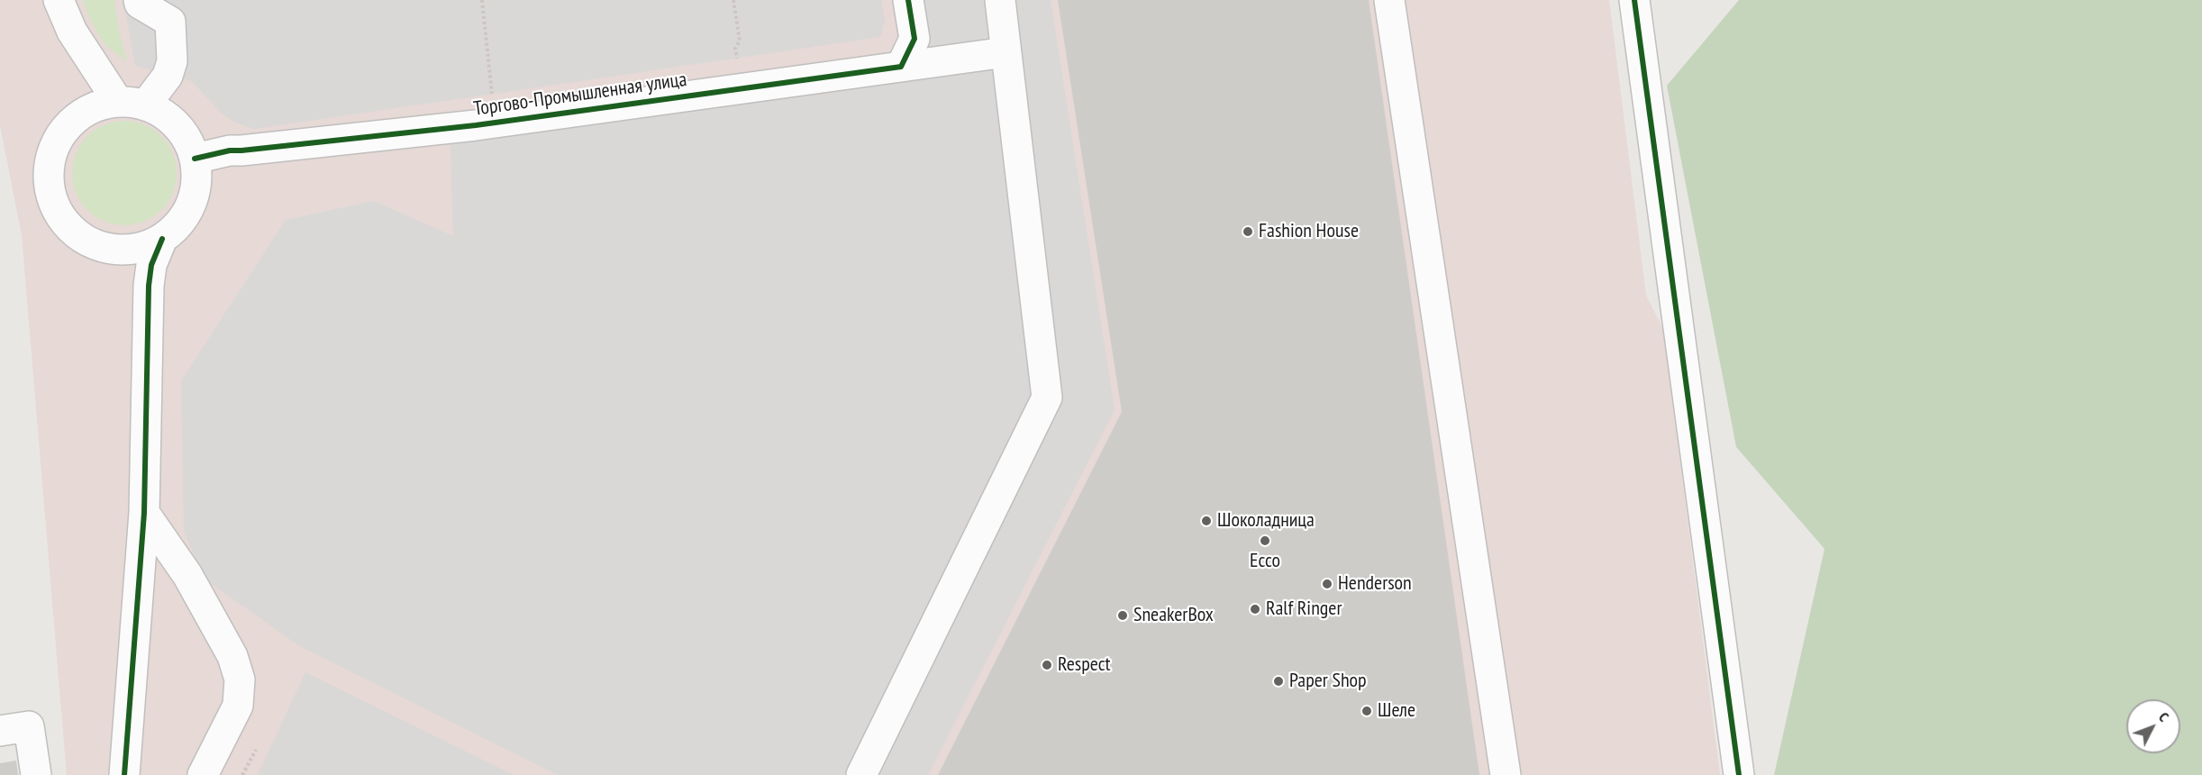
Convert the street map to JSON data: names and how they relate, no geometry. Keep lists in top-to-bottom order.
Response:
{
  "streets": {
    "street": ["Торгово-Промышленная улица"]
  },
  "places": [
    "Fashion House",
    "Шоколадница",
    "Ecco",
    "Henderson",
    "Ralf Ringer",
    "SneakerBox",
    "Respect",
    "Paper Shop",
    "Шеле"
  ],
  "north": "top right"
}
